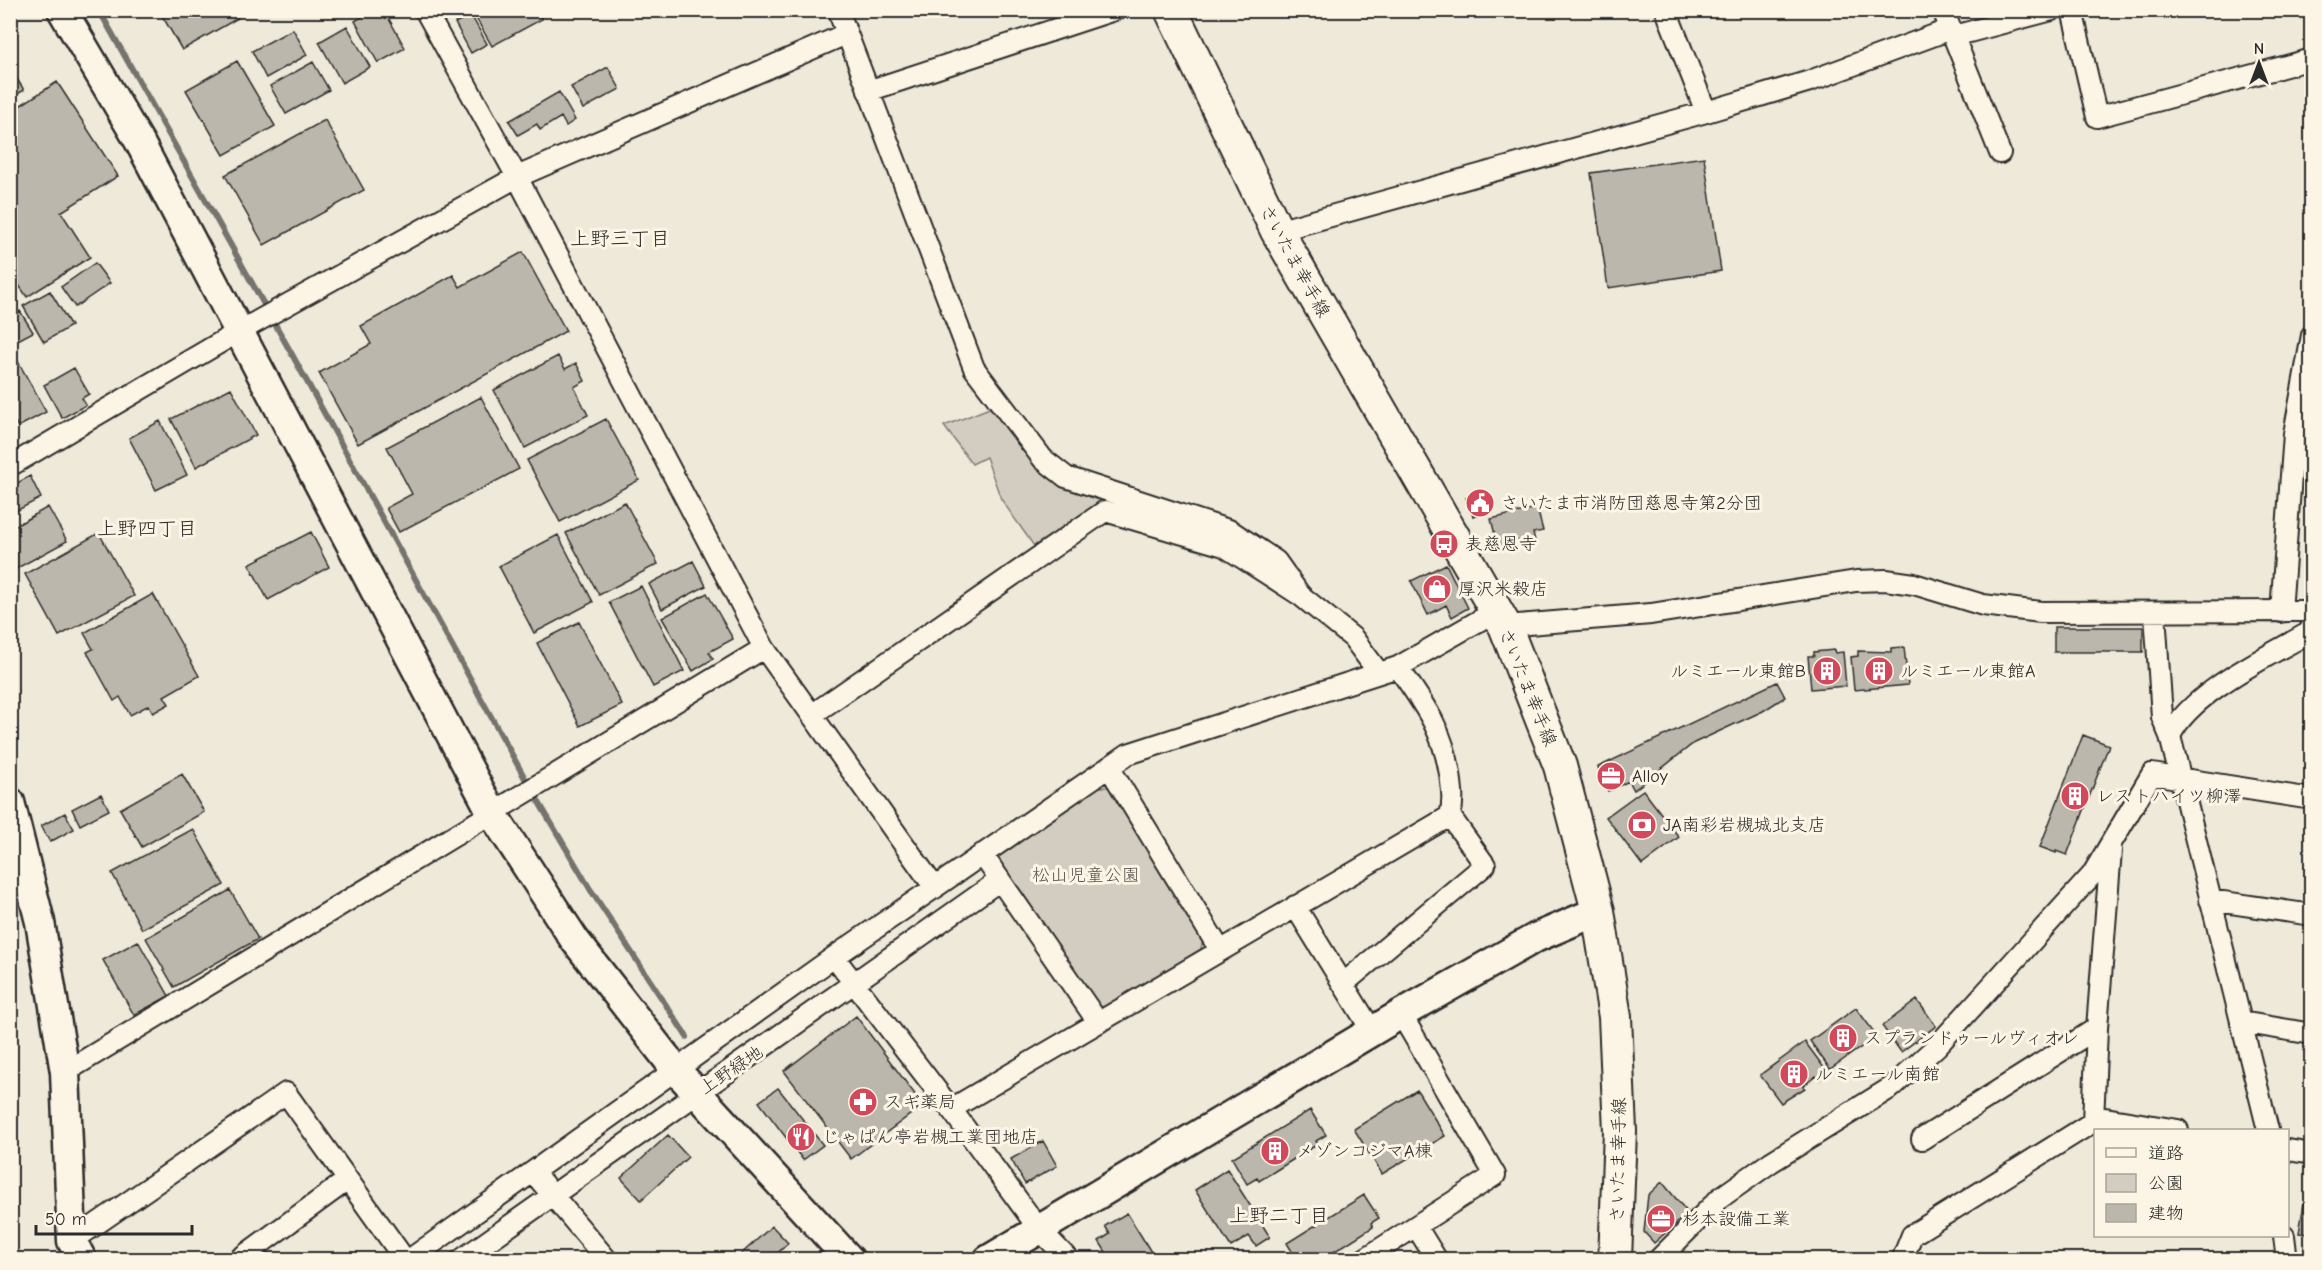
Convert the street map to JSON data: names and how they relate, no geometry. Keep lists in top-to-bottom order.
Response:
{
  "streets": {
    "main road": ["さいたま幸手線"],
    "street": ["上野緑地"]
  },
  "districts": ["上野三丁目", "上野四丁目", "上野二丁目"],
  "parks": ["松山児童公園"],
  "places": {
    "public building": ["さいたま市消防団慈恩寺第2分団"],
    "bus stop": ["表慈恩寺"],
    "shop": ["厚沢米穀店"],
    "building": [
      "ルミエール東館B",
      "ルミエール東館A",
      "レストハイツ柳澤",
      "スプランドゥールヴィオレ",
      "ルミエール南館",
      "メゾンコジマA棟"
    ],
    "office": ["Alloy", "杉本設備工業"],
    "bank": ["JA南彩岩槻城北支店"],
    "pharmacy": ["スギ薬局"],
    "restaurant": ["じゃぱん亭岩槻工業団地店"]
  },
  "legend": ["道路", "公園", "建物"],
  "scale_bar": "50 m",
  "north": "top"
}
